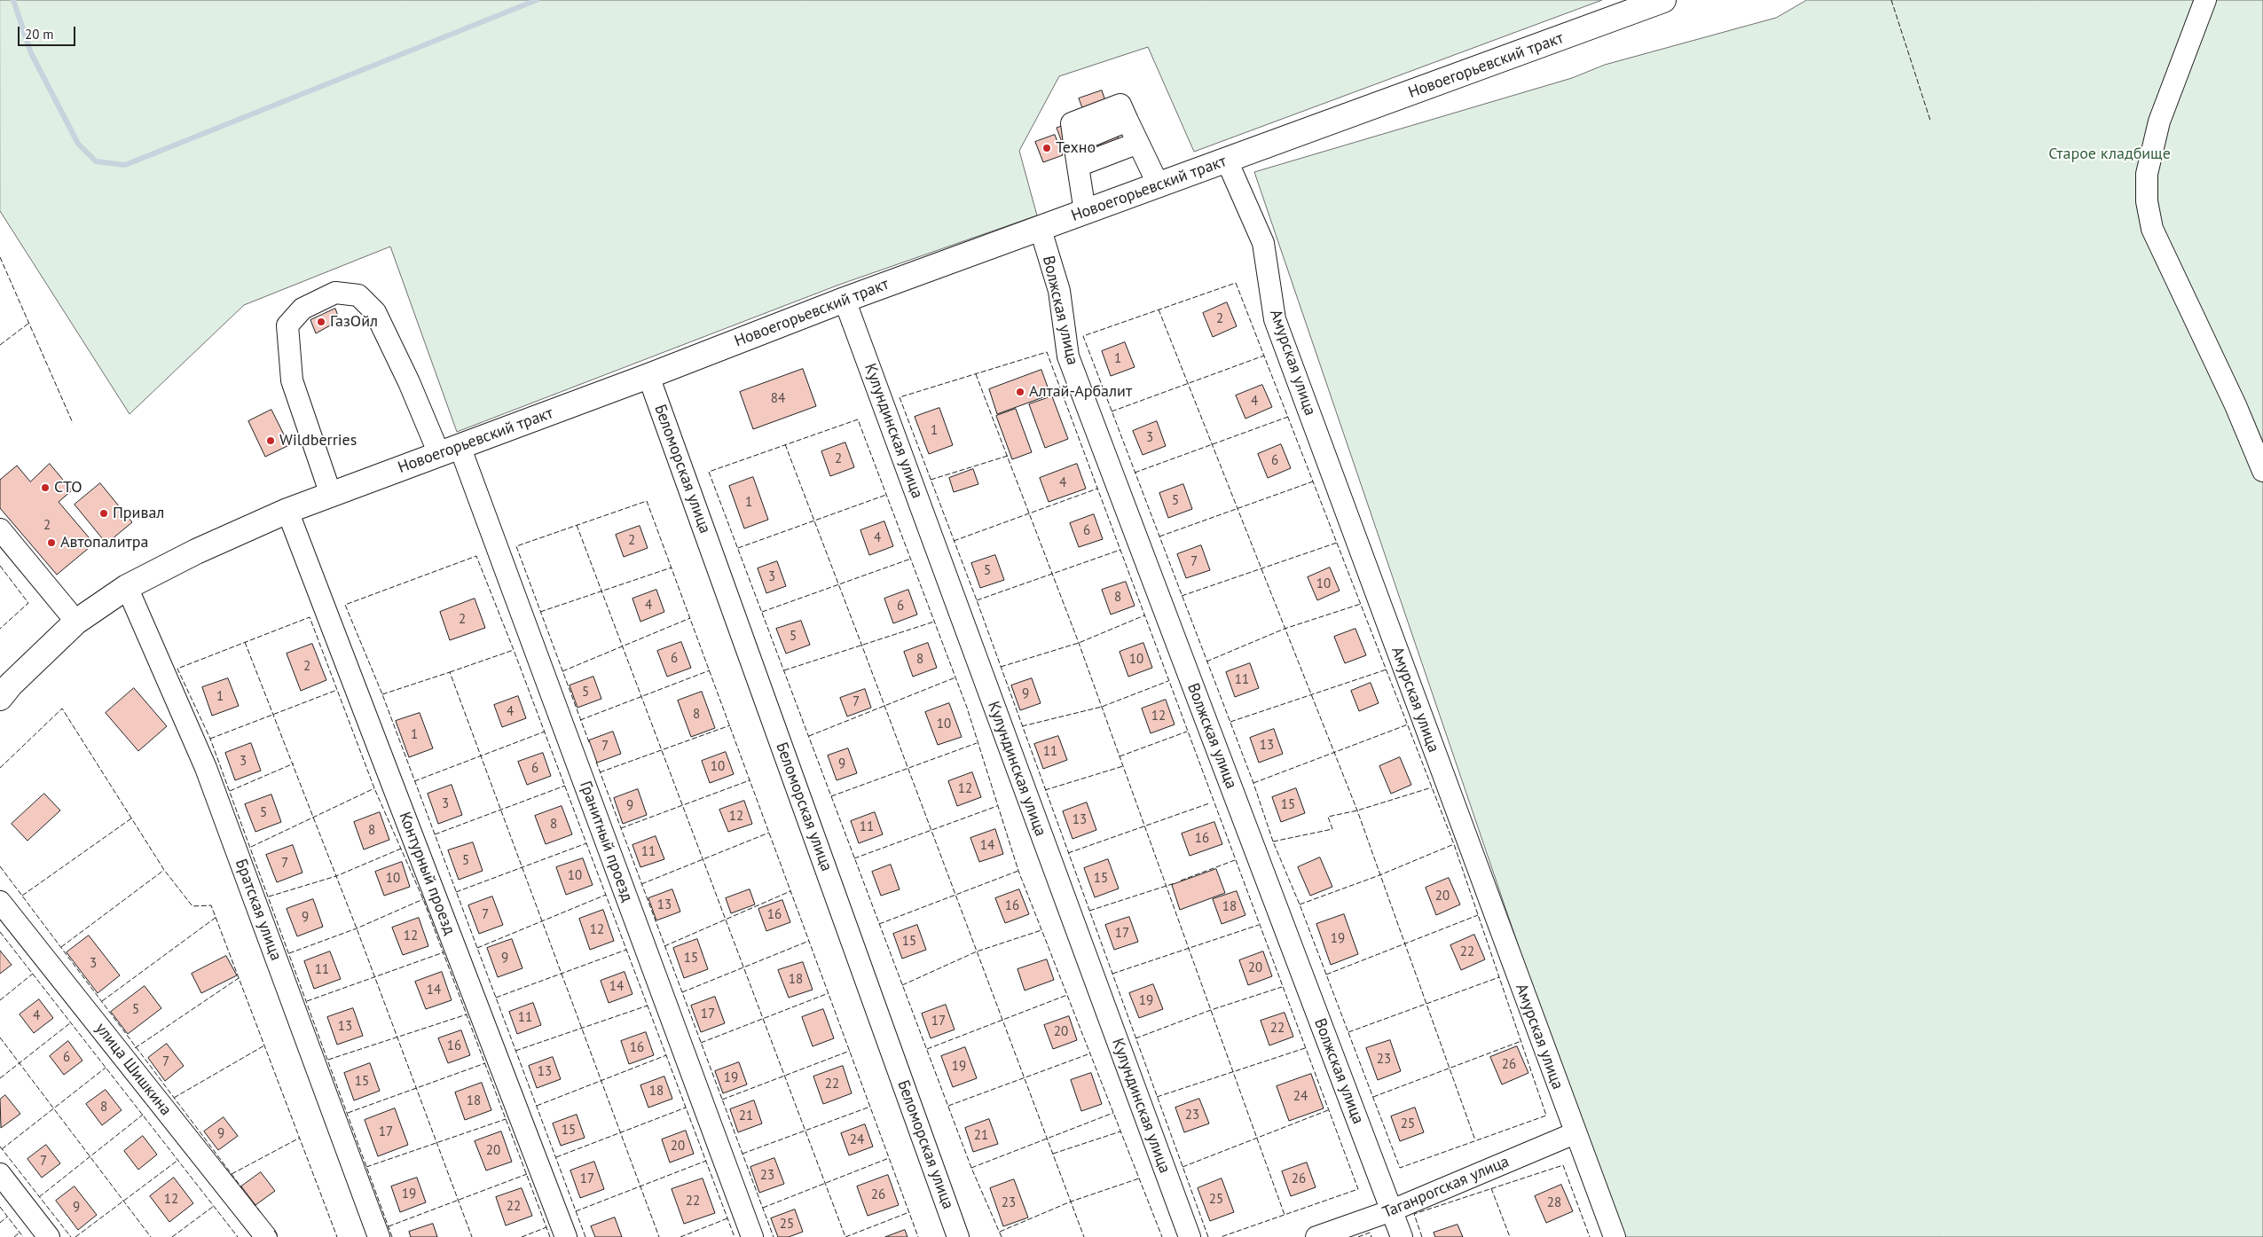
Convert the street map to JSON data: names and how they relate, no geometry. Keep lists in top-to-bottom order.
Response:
{
  "streets": {
    "main road": ["Новоегорьевский тракт"],
    "street": [
      "Волжская улица",
      "Амурская улица",
      "Кулундинская улица",
      "Беломорская улица",
      "Гранитный проезд",
      "Контурный проезд",
      "Братская улица",
      "улица Шишкина",
      "Таганрогская улица"
    ]
  },
  "crossings": [
    ["Новоегорьевский тракт", "Волжская улица"],
    ["Новоегорьевский тракт", "Амурская улица"],
    ["Новоегорьевский тракт", "Кулундинская улица"],
    ["Новоегорьевский тракт", "Беломорская улица"],
    ["Новоегорьевский тракт", "Гранитный проезд"],
    ["Новоегорьевский тракт", "Контурный проезд"],
    ["Новоегорьевский тракт", "Братская улица"],
    ["Волжская улица", "Таганрогская улица"],
    ["Амурская улица", "Таганрогская улица"]
  ],
  "parks": ["Старое кладбище"],
  "places": [
    "Техно",
    "ГазОйл",
    "Алтай-Арбалит",
    "Wildberries",
    "СТО",
    "Привал",
    "Автопалитра"
  ],
  "house_numbers": [
    "2",
    "1",
    "84",
    "4",
    "1",
    "3",
    "2",
    "6",
    "4",
    "5",
    "1",
    "2",
    "6",
    "4",
    "2",
    "7",
    "5",
    "3",
    "10",
    "8",
    "4",
    "6",
    "2",
    "5",
    "6",
    "8",
    "10",
    "2",
    "11",
    "5",
    "9",
    "1",
    "7",
    "4",
    "8",
    "12",
    "10",
    "1",
    "13",
    "7",
    "11",
    "3",
    "9",
    "10",
    "6",
    "12",
    "3",
    "15",
    "9",
    "5",
    "12",
    "13",
    "8",
    "11",
    "8",
    "16",
    "14",
    "11",
    "5",
    "7",
    "10",
    "10",
    "15",
    "20",
    "13",
    "16",
    "18",
    "7",
    "16",
    "9",
    "12",
    "17",
    "12",
    "19",
    "15",
    "22",
    "9",
    "15",
    "3",
    "20",
    "11",
    "18",
    "14",
    "14",
    "19",
    "5",
    "17",
    "4",
    "11",
    "17",
    "13",
    "22",
    "20",
    "16",
    "16",
    "6",
    "23",
    "7",
    "26",
    "19",
    "13",
    "19",
    "15",
    "22",
    "18",
    "24",
    "18",
    "8",
    "23",
    "21",
    "25",
    "15",
    "17",
    "9",
    "21",
    "24",
    "20",
    "20",
    "7",
    "23",
    "17",
    "26",
    "19",
    "26",
    "12",
    "25",
    "22",
    "23",
    "28",
    "22",
    "9",
    "25"
  ],
  "scale_bar": "20 m"
}
